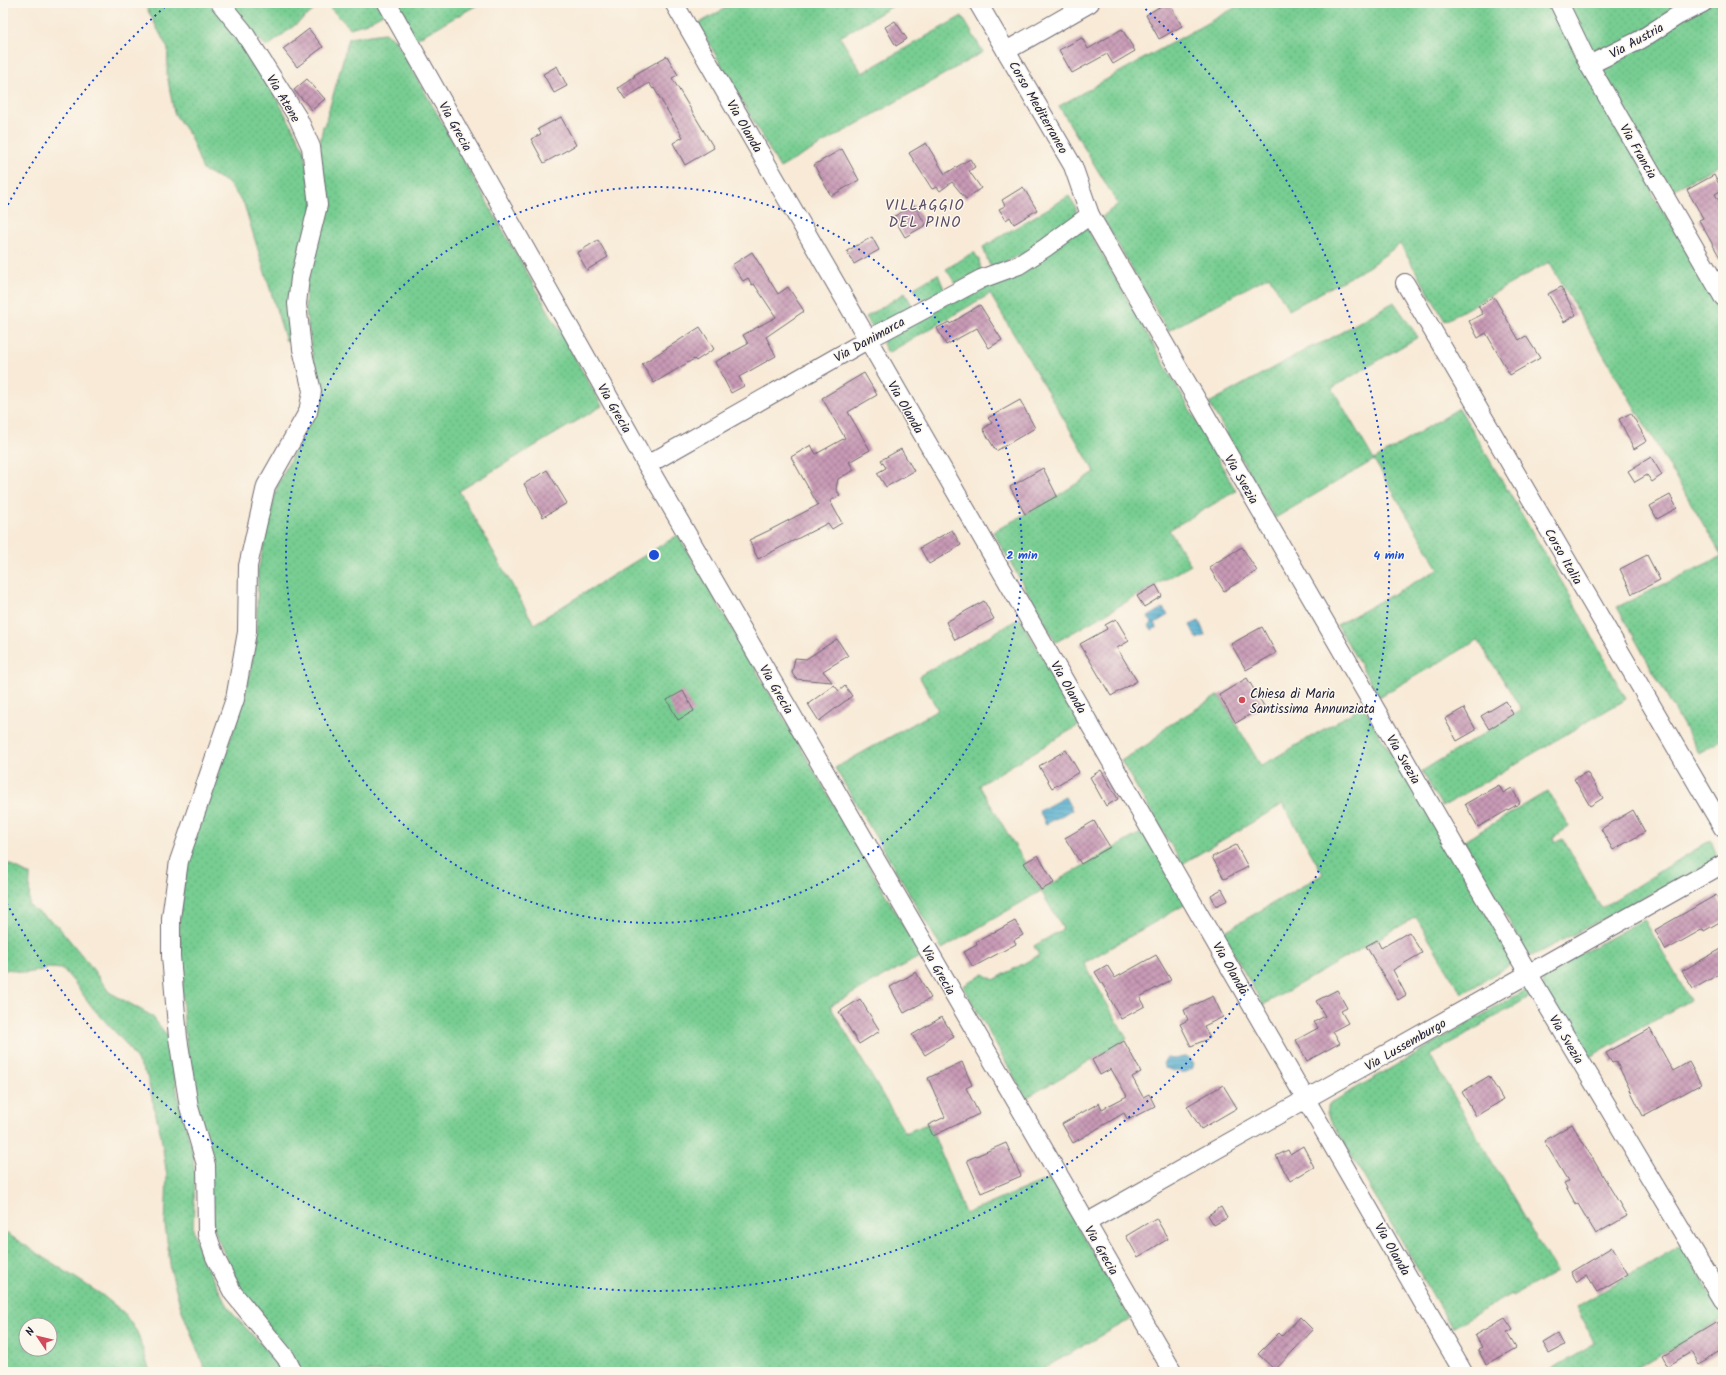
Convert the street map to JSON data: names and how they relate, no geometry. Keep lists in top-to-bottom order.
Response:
{
  "streets": {
    "street": [
      "Via Austria",
      "Via Atene",
      "Corso Mediterraneo",
      "Via Grecia",
      "Via Olanda",
      "Via Francia",
      "Via Danimarca",
      "Via Svezia",
      "Corso Italia",
      "Via Lussemburgo"
    ]
  },
  "crossings": [
    ["Via Austria", "Via Francia"],
    ["Corso Mediterraneo", "Via Danimarca"],
    ["Corso Mediterraneo", "Via Svezia"],
    ["Via Grecia", "Via Danimarca"],
    ["Via Grecia", "Via Lussemburgo"],
    ["Via Olanda", "Via Danimarca"],
    ["Via Olanda", "Via Lussemburgo"],
    ["Via Danimarca", "Via Svezia"],
    ["Via Svezia", "Via Lussemburgo"]
  ],
  "districts": ["VILLAGGIO DEL PINO"],
  "places": ["Chiesa di Maria Santissima Annunziata"],
  "north": "top left",
  "rings": ["2 min", "4 min"]
}
